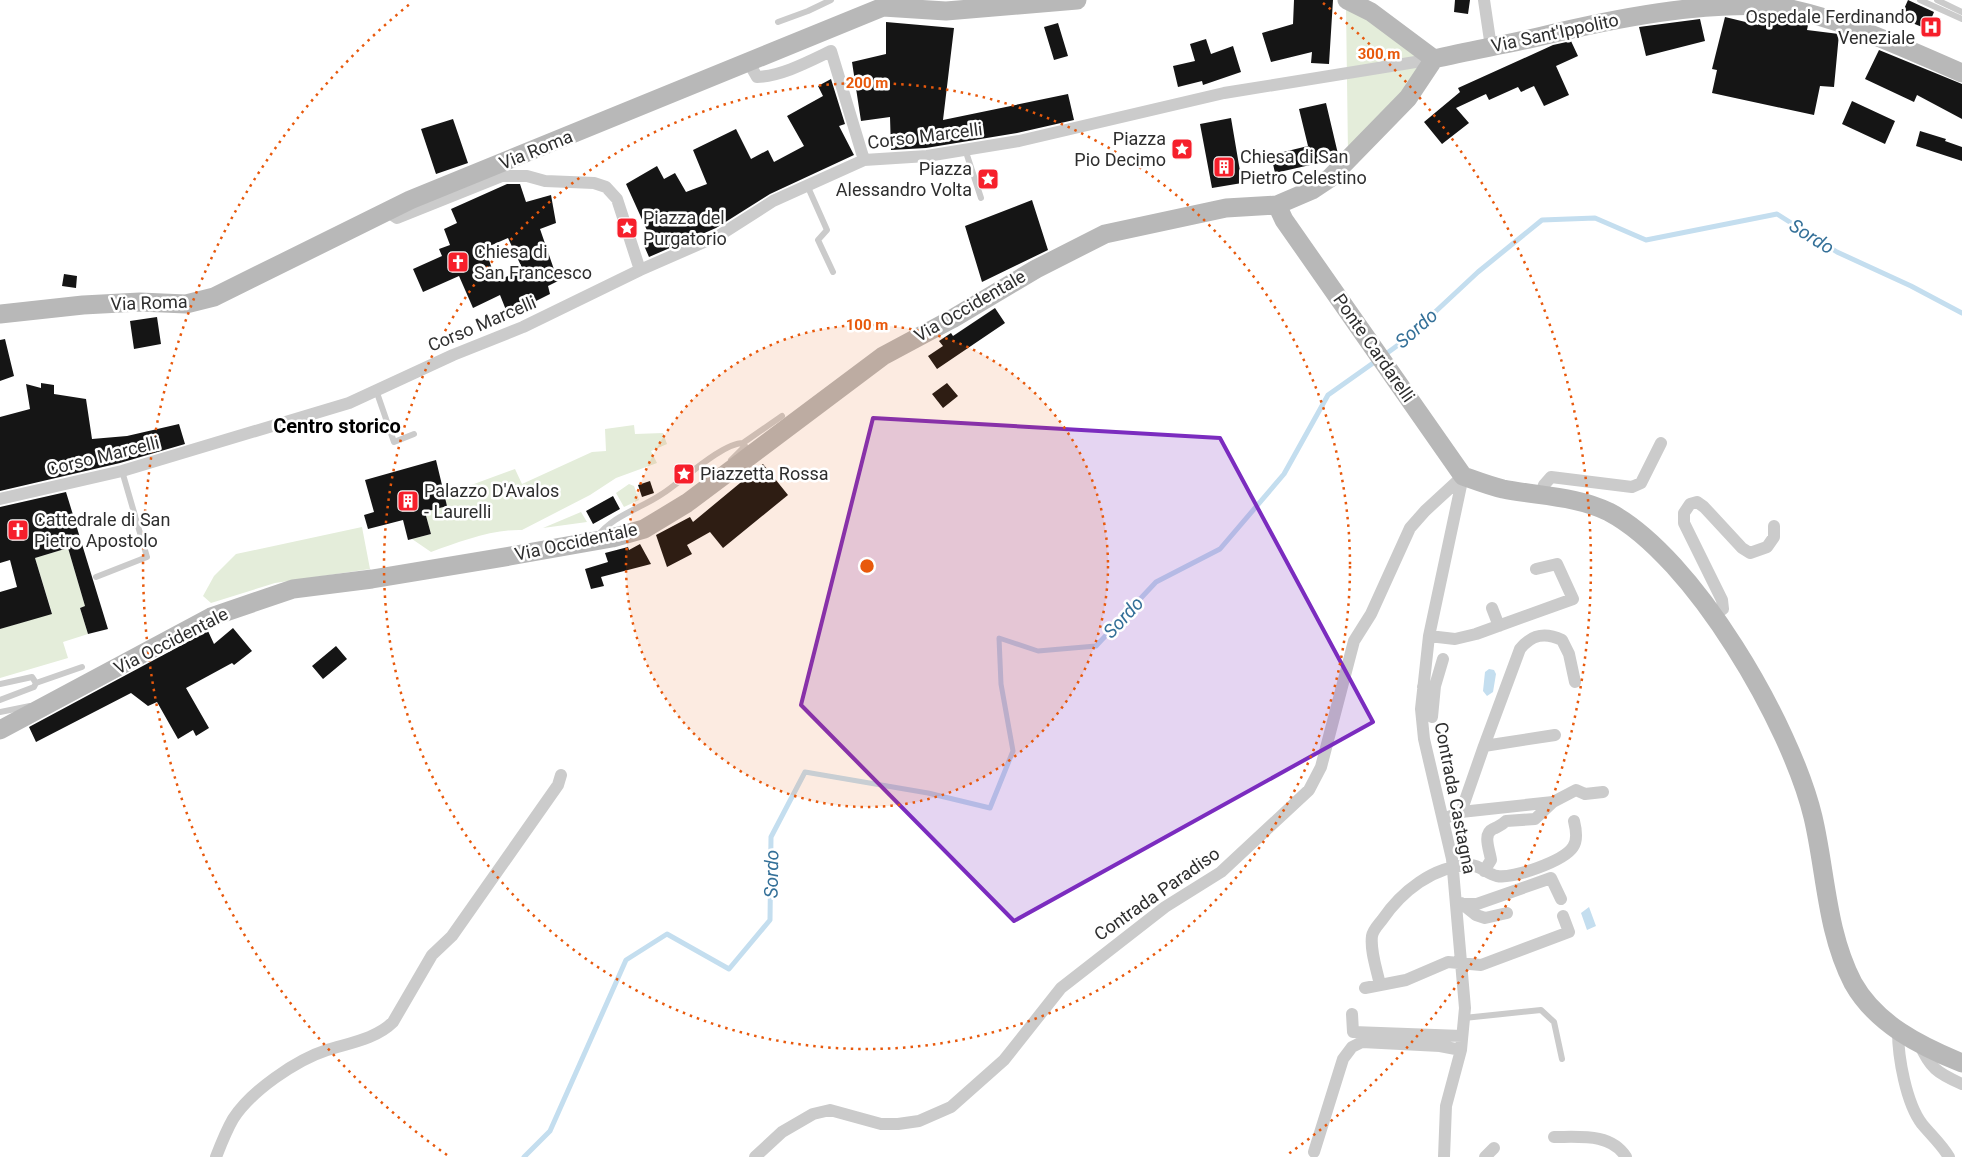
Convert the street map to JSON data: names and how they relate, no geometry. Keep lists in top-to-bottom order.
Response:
{
  "streets": {
    "main road": [
      "Via Sant'Ippolito",
      "Via Roma",
      "Via Occidentale",
      "Ponte Cardarelli"
    ],
    "street": ["Corso Marcelli", "Contrada Castagna", "Contrada Paradiso"]
  },
  "crossings": [
    ["Via Sant'Ippolito", "Corso Marcelli"],
    ["Via Sant'Ippolito", "Via Occidentale"],
    ["Corso Marcelli", "Via Occidentale"],
    ["Via Occidentale", "Ponte Cardarelli"],
    ["Ponte Cardarelli", "Contrada Castagna"],
    ["Ponte Cardarelli", "Contrada Paradiso"],
    ["Contrada Castagna", "Contrada Paradiso"]
  ],
  "districts": ["Centro storico"],
  "water": ["Sordo"],
  "places": {
    "hospital": ["Ospedale Ferdinando Veneziale"],
    "place": [
      "Piazza Pio Decimo",
      "Piazza Alessandro Volta",
      "Piazza del Purgatorio",
      "Piazzetta Rossa"
    ],
    "building": ["Chiesa di San Pietro Celestino", "Palazzo D'Avalos - Laurelli"],
    "church": ["Chiesa di San Francesco", "Cattedrale di San Pietro Apostolo"]
  },
  "rings": ["300 m", "200 m", "100 m"]
}
